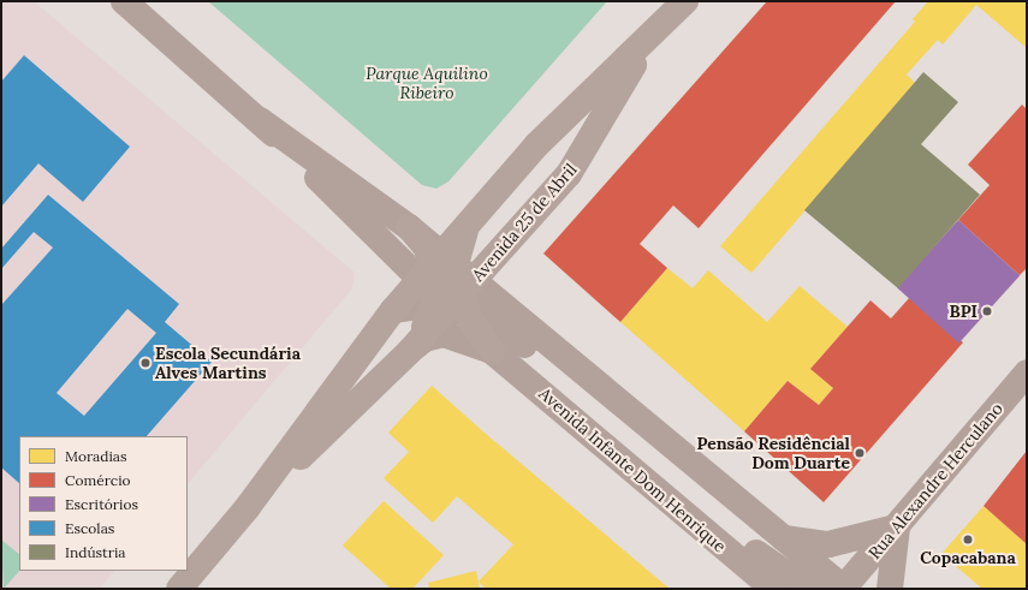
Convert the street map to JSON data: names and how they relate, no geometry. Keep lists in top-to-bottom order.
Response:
{
  "streets": {
    "main road": ["Avenida 25 de Abril", "Avenida Infante Dom Henrique", "Rua Alexandre Herculano"]
  },
  "crossings": [
    ["Avenida 25 de Abril", "Avenida Infante Dom Henrique"],
    ["Avenida Infante Dom Henrique", "Rua Alexandre Herculano"]
  ],
  "parks": ["Parque Aquilino Ribeiro"],
  "places": [
    "BPI",
    "Escola Secundária Alves Martins",
    "Pensão Residêncial Dom Duarte",
    "Copacabana"
  ],
  "legend": [
    "Moradias",
    "Comércio",
    "Escritórios",
    "Escolas",
    "Indústria"
  ]
}
